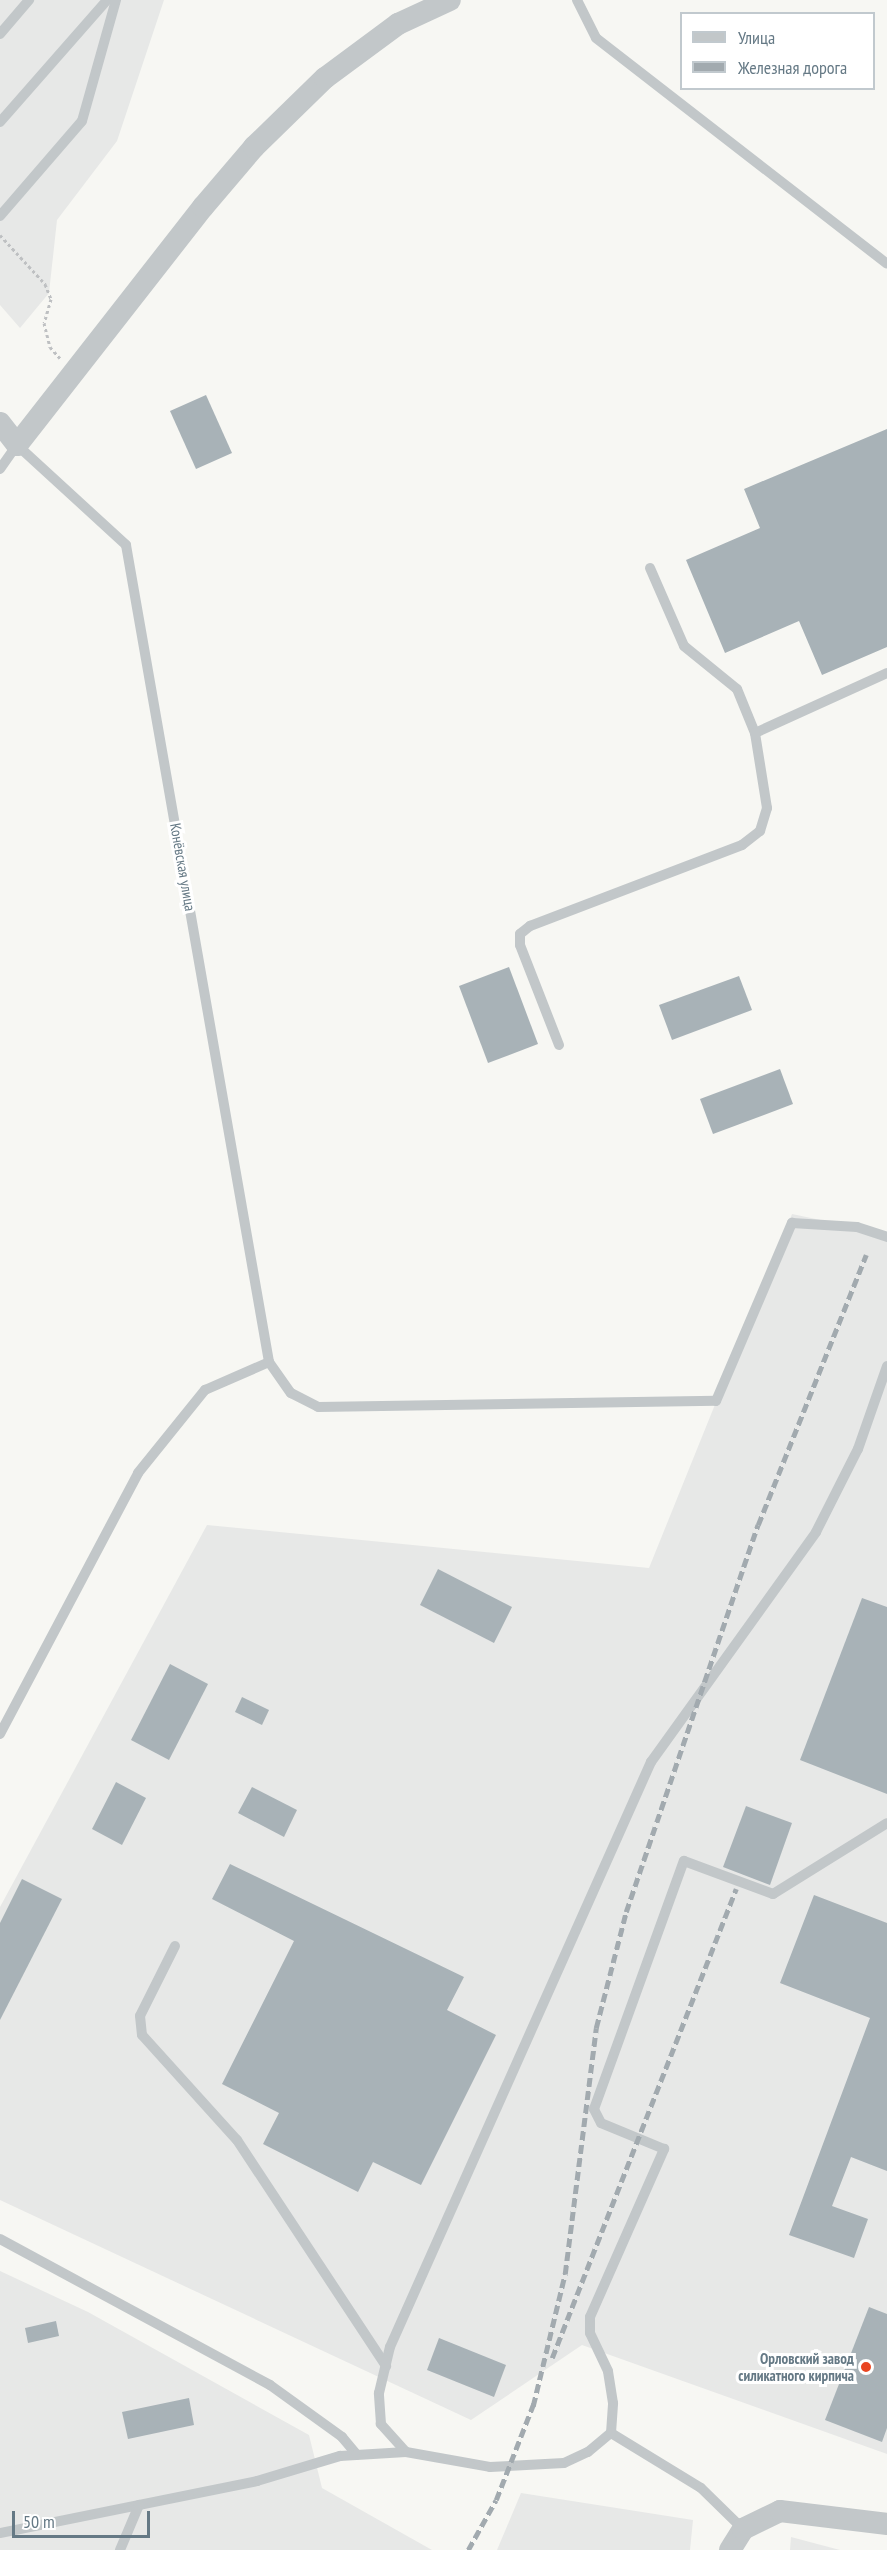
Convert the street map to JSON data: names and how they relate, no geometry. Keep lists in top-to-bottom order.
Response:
{
  "streets": {
    "street": ["Конёвская улица"]
  },
  "places": ["Орловский завод силикатного кирпича"],
  "legend": ["Улица", "Железная дорога"],
  "scale_bar": "50 m"
}
